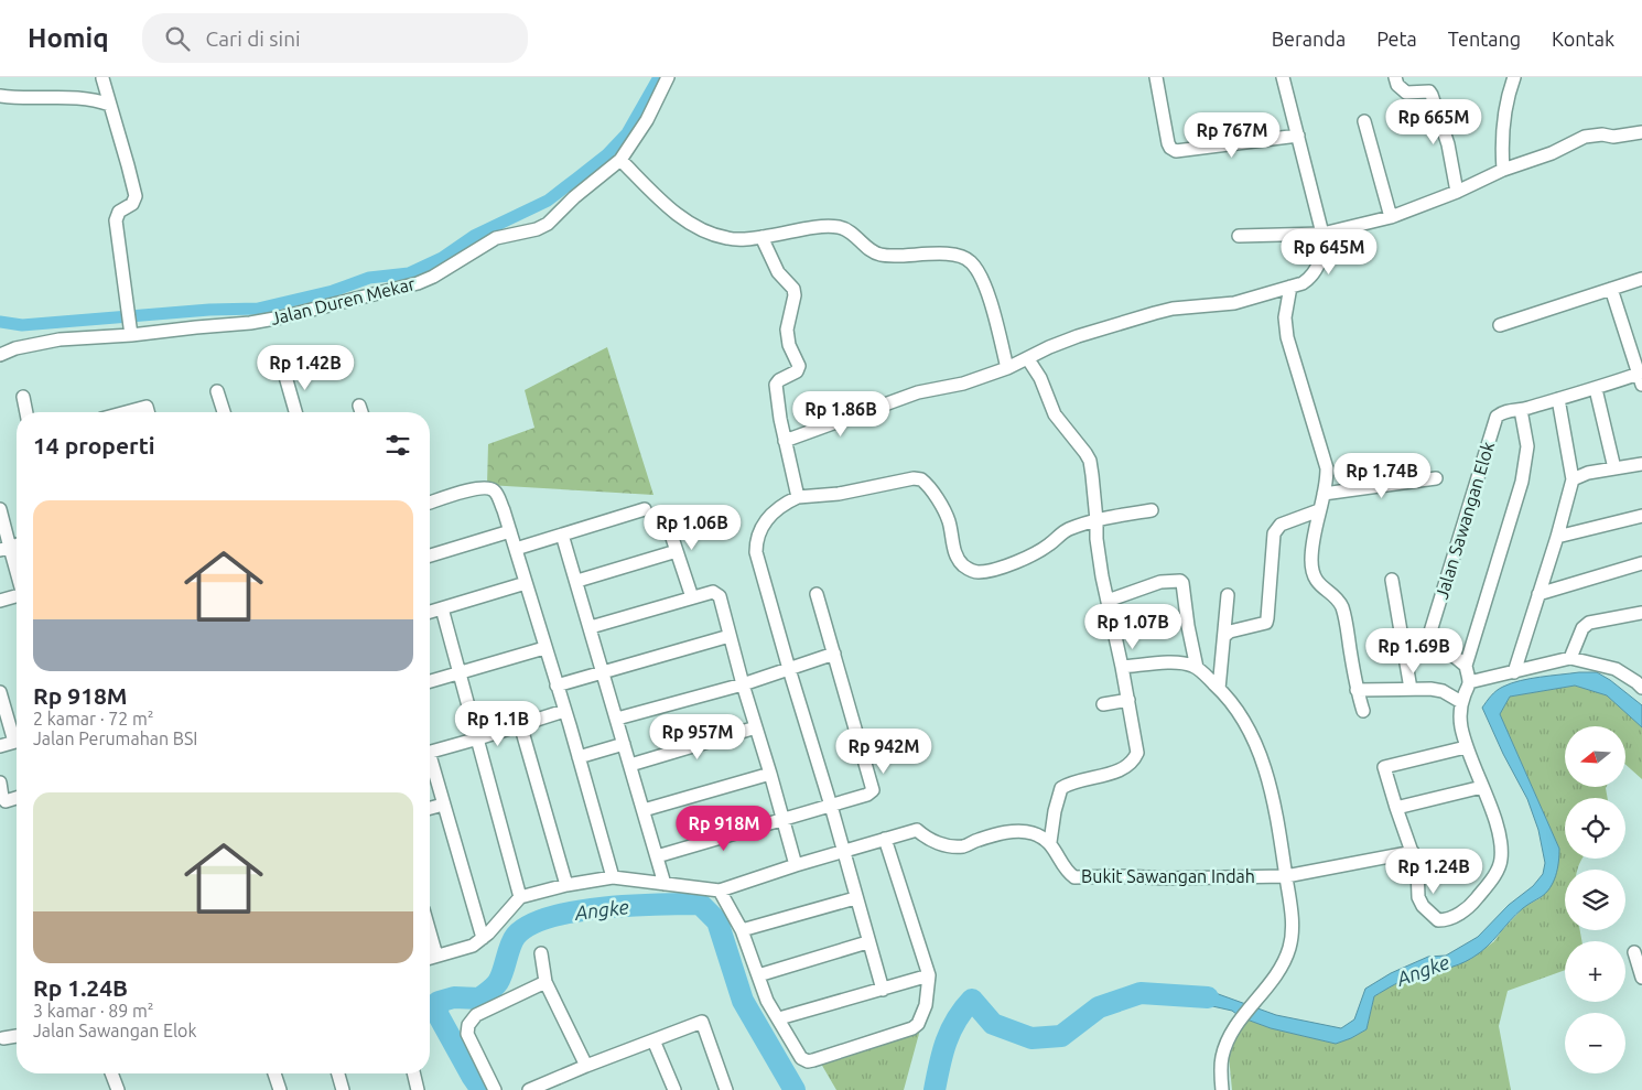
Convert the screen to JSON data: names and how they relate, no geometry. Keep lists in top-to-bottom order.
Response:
{
  "streets": {
    "street": ["Jalan Duren Mekar", "Jalan Sawangan Elok", "Bukit Sawangan Indah"]
  },
  "water": ["Angke"],
  "north": "left",
  "page": {
    "header": "Homiq",
    "search": "Cari di sini",
    "nav": [
      "Beranda",
      "Peta",
      "Tentang",
      "Kontak"
    ],
    "price": [
      "Rp 665M",
      "Rp 767M",
      "Rp 645M",
      "Rp 1.42B",
      "Rp 1.86B",
      "Rp 1.74B",
      "Rp 1.06B",
      "Rp 1.07B",
      "Rp 1.69B",
      "Rp 1.1B",
      "Rp 957M",
      "Rp 942M",
      "Rp 918M",
      "Rp 1.24B"
    ],
    "heading": "14 properti",
    "list": [
      {
        "name": "Rp 918M",
        "note": "2 kamar · 72 m² · Jalan Perumahan BSI"
      },
      {
        "name": "Rp 1.24B",
        "note": "3 kamar · 89 m² · Jalan Sawangan Elok"
      }
    ],
    "map_buttons": ["+", "−"]
  }
}
